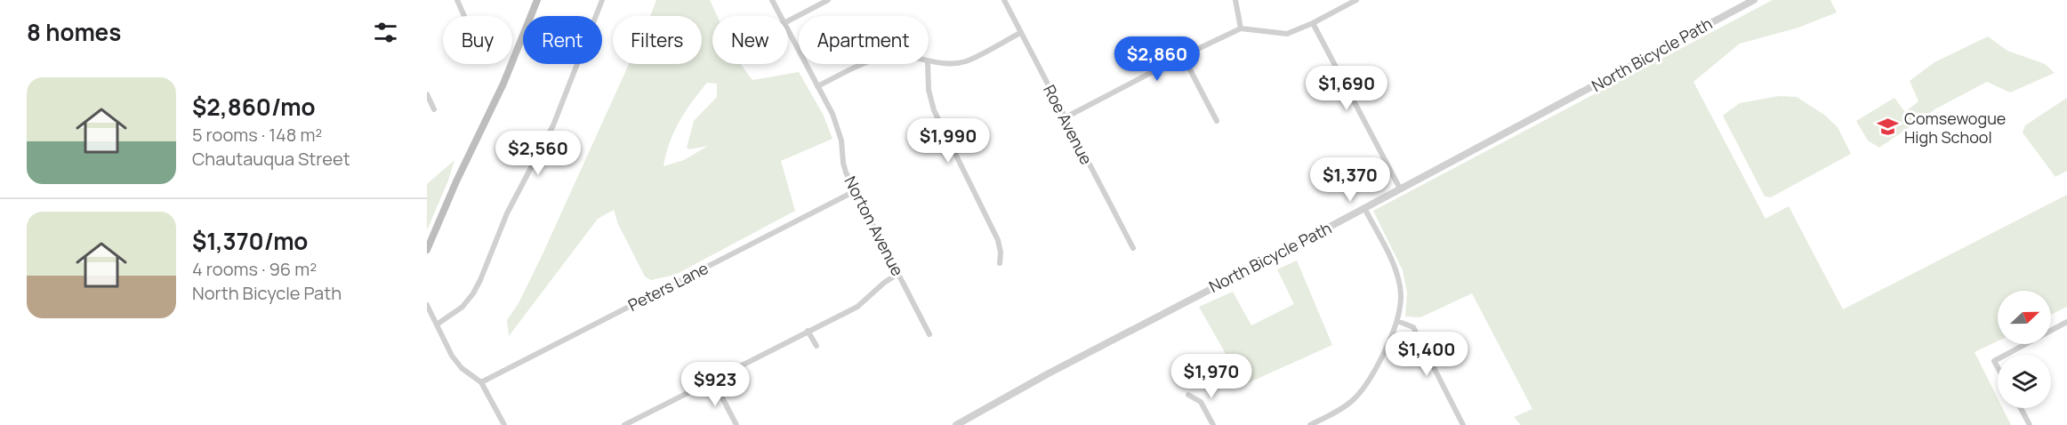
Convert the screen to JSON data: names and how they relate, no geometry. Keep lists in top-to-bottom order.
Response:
{
  "streets": {
    "street": [
      "North Bicycle Path",
      "Roe Avenue",
      "Norton Avenue",
      "Peters Lane"
    ]
  },
  "crossings": [
    ["Norton Avenue", "Peters Lane"]
  ],
  "places": {
    "school or university": ["Comsewogue High School"]
  },
  "north": "right",
  "page": {
    "heading": "8 homes",
    "chip": [
      "Buy",
      "Rent",
      "Filters",
      "New",
      "Apartment"
    ],
    "price": [
      "$2,860",
      "$1,690",
      "$1,990",
      "$2,560",
      "$1,370",
      "$1,400",
      "$1,970",
      "$923"
    ],
    "list": [
      {
        "name": "$2,860/mo",
        "note": "5 rooms · 148 m² · Chautauqua Street"
      },
      {
        "name": "$1,370/mo",
        "note": "4 rooms · 96 m² · North Bicycle Path"
      }
    ]
  }
}
